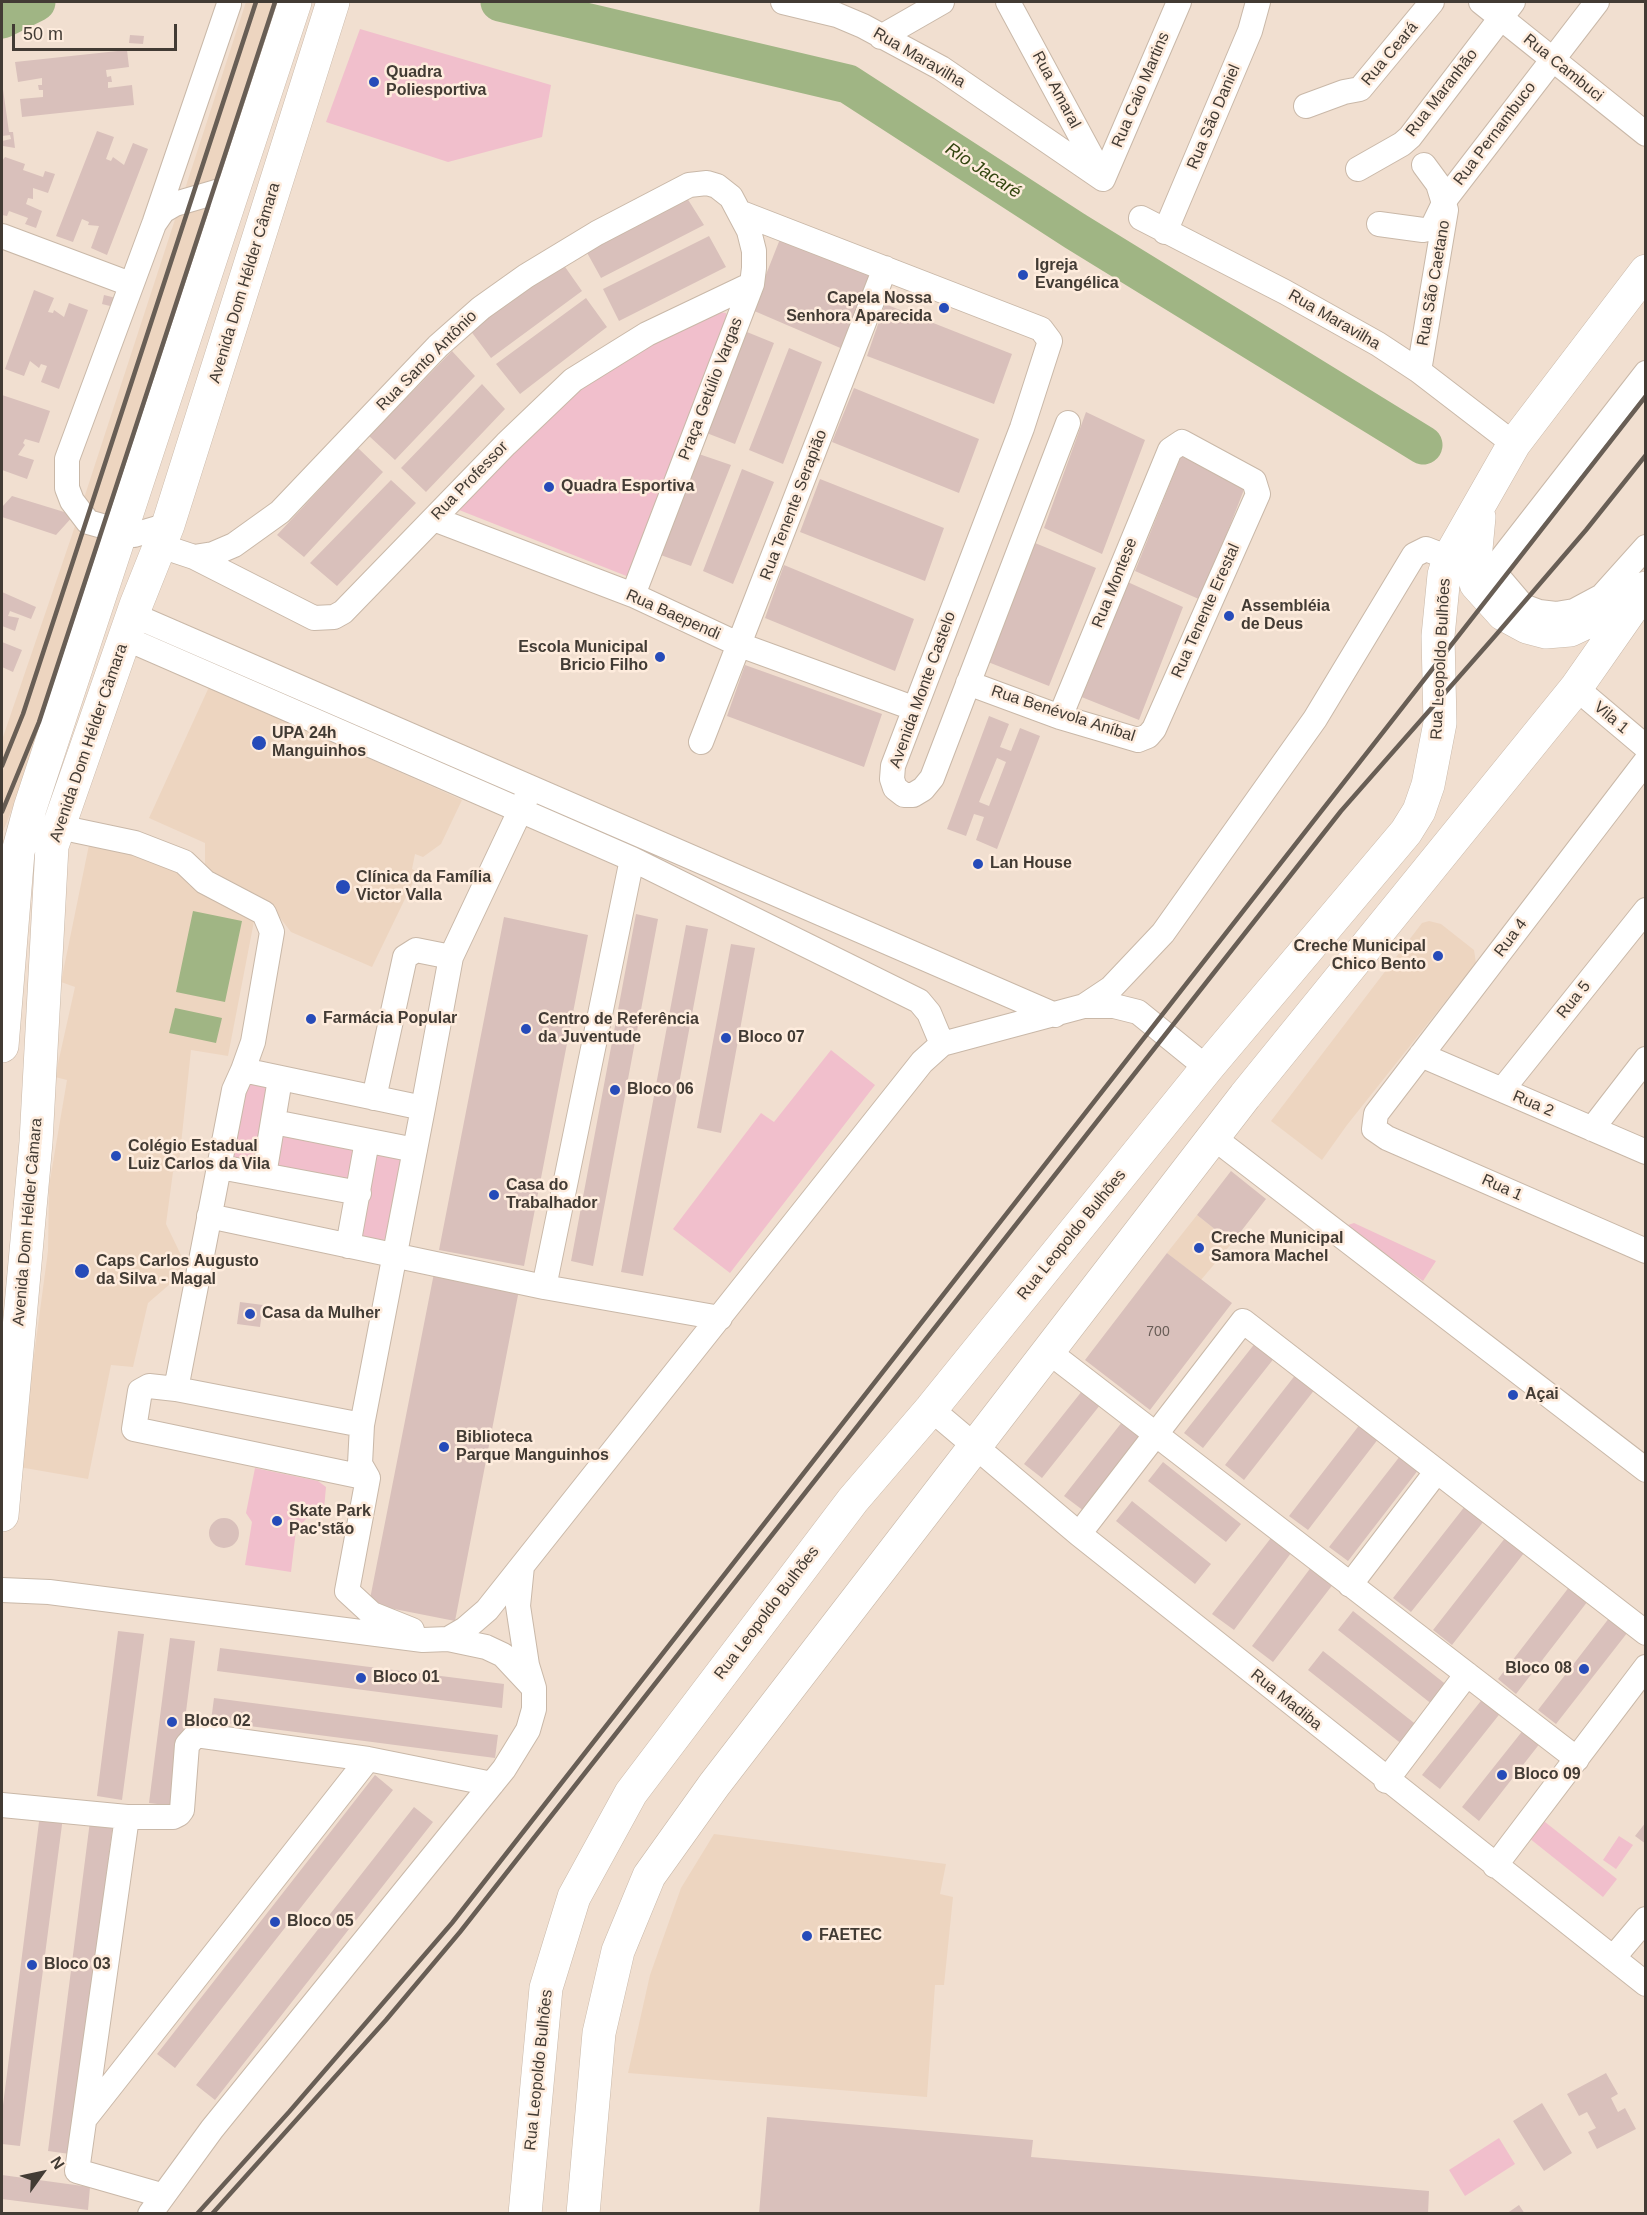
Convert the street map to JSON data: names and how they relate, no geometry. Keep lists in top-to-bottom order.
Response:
{
  "streets": {
    "main road": ["Avenida Dom Hélder Câmara", "Rua Leopoldo Bulhões"],
    "street": [
      "Rua Ceará",
      "Rua Maravilha",
      "Rua Cambuci",
      "Rua Amaral",
      "Rua Caio Martins",
      "Rua Maranhão",
      "Rua São Daniel",
      "Rua Pernambuco",
      "Rua São Caetano",
      "Rua Santo Antônio",
      "Praça Getúlio Vargas",
      "Rua Professor",
      "Rua Tenente Serapião",
      "Rua Montese",
      "Rua Tenente Erestal",
      "Rua Baependi",
      "Avenida Monte Castelo",
      "Rua Benévola Aníbal",
      "Vila 1",
      "Rua 4",
      "Rua 5",
      "Rua 2",
      "Rua 1",
      "Rua Madiba"
    ]
  },
  "crossings": [
    ["Rua Maravilha", "Rua Amaral"],
    ["Rua Maravilha", "Rua Caio Martins"],
    ["Rua Maravilha", "Rua São Daniel"],
    ["Rua Maravilha", "Rua São Caetano"],
    ["Rua Maravilha", "Rua Leopoldo Bulhões"],
    ["Rua Cambuci", "Rua Maranhão"],
    ["Rua Cambuci", "Rua Pernambuco"],
    ["Rua Amaral", "Rua Caio Martins"],
    ["Rua Pernambuco", "Rua São Caetano"],
    ["Rua Santo Antônio", "Praça Getúlio Vargas"],
    ["Rua Santo Antônio", "Rua Professor"],
    ["Praça Getúlio Vargas", "Rua Professor"],
    ["Praça Getúlio Vargas", "Rua Baependi"],
    ["Rua Professor", "Rua Baependi"],
    ["Rua Tenente Serapião", "Rua Baependi"],
    ["Rua Tenente Serapião", "Avenida Monte Castelo"],
    ["Rua Montese", "Rua Tenente Erestal"],
    ["Rua Montese", "Rua Benévola Aníbal"],
    ["Rua Tenente Erestal", "Rua Benévola Aníbal"],
    ["Rua Baependi", "Avenida Monte Castelo"],
    ["Rua Leopoldo Bulhões", "Rua Madiba"],
    ["Avenida Monte Castelo", "Rua Benévola Aníbal"],
    ["Rua 4", "Rua 2"],
    ["Rua 4", "Rua 1"],
    ["Rua 5", "Rua 2"]
  ],
  "water": ["Rio Jacaré"],
  "places": [
    "Quadra Poliesportiva",
    "Igreja Evangélica",
    "Capela Nossa Senhora Aparecida",
    "Quadra Esportiva",
    "Assembléia de Deus",
    "Escola Municipal Bricio Filho",
    "UPA 24h Manguinhos",
    "Lan House",
    "Clínica da Família Victor Valla",
    "Creche Municipal Chico Bento",
    "Farmácia Popular",
    "Centro de Referência da Juventude",
    "Bloco 07",
    "Bloco 06",
    "Colégio Estadual Luiz Carlos da Vila",
    "Casa do Trabalhador",
    "Creche Municipal Samora Machel",
    "Caps Carlos Augusto da Silva - Magal",
    "Casa da Mulher",
    "Açai",
    "Biblioteca Parque Manguinhos",
    "Skate Park Pac'stão",
    "Bloco 08",
    "Bloco 01",
    "Bloco 02",
    "Bloco 09",
    "Bloco 05",
    "FAETEC",
    "Bloco 03"
  ],
  "house_numbers": ["700"],
  "scale_bar": "50 m",
  "north": "top right"
}
